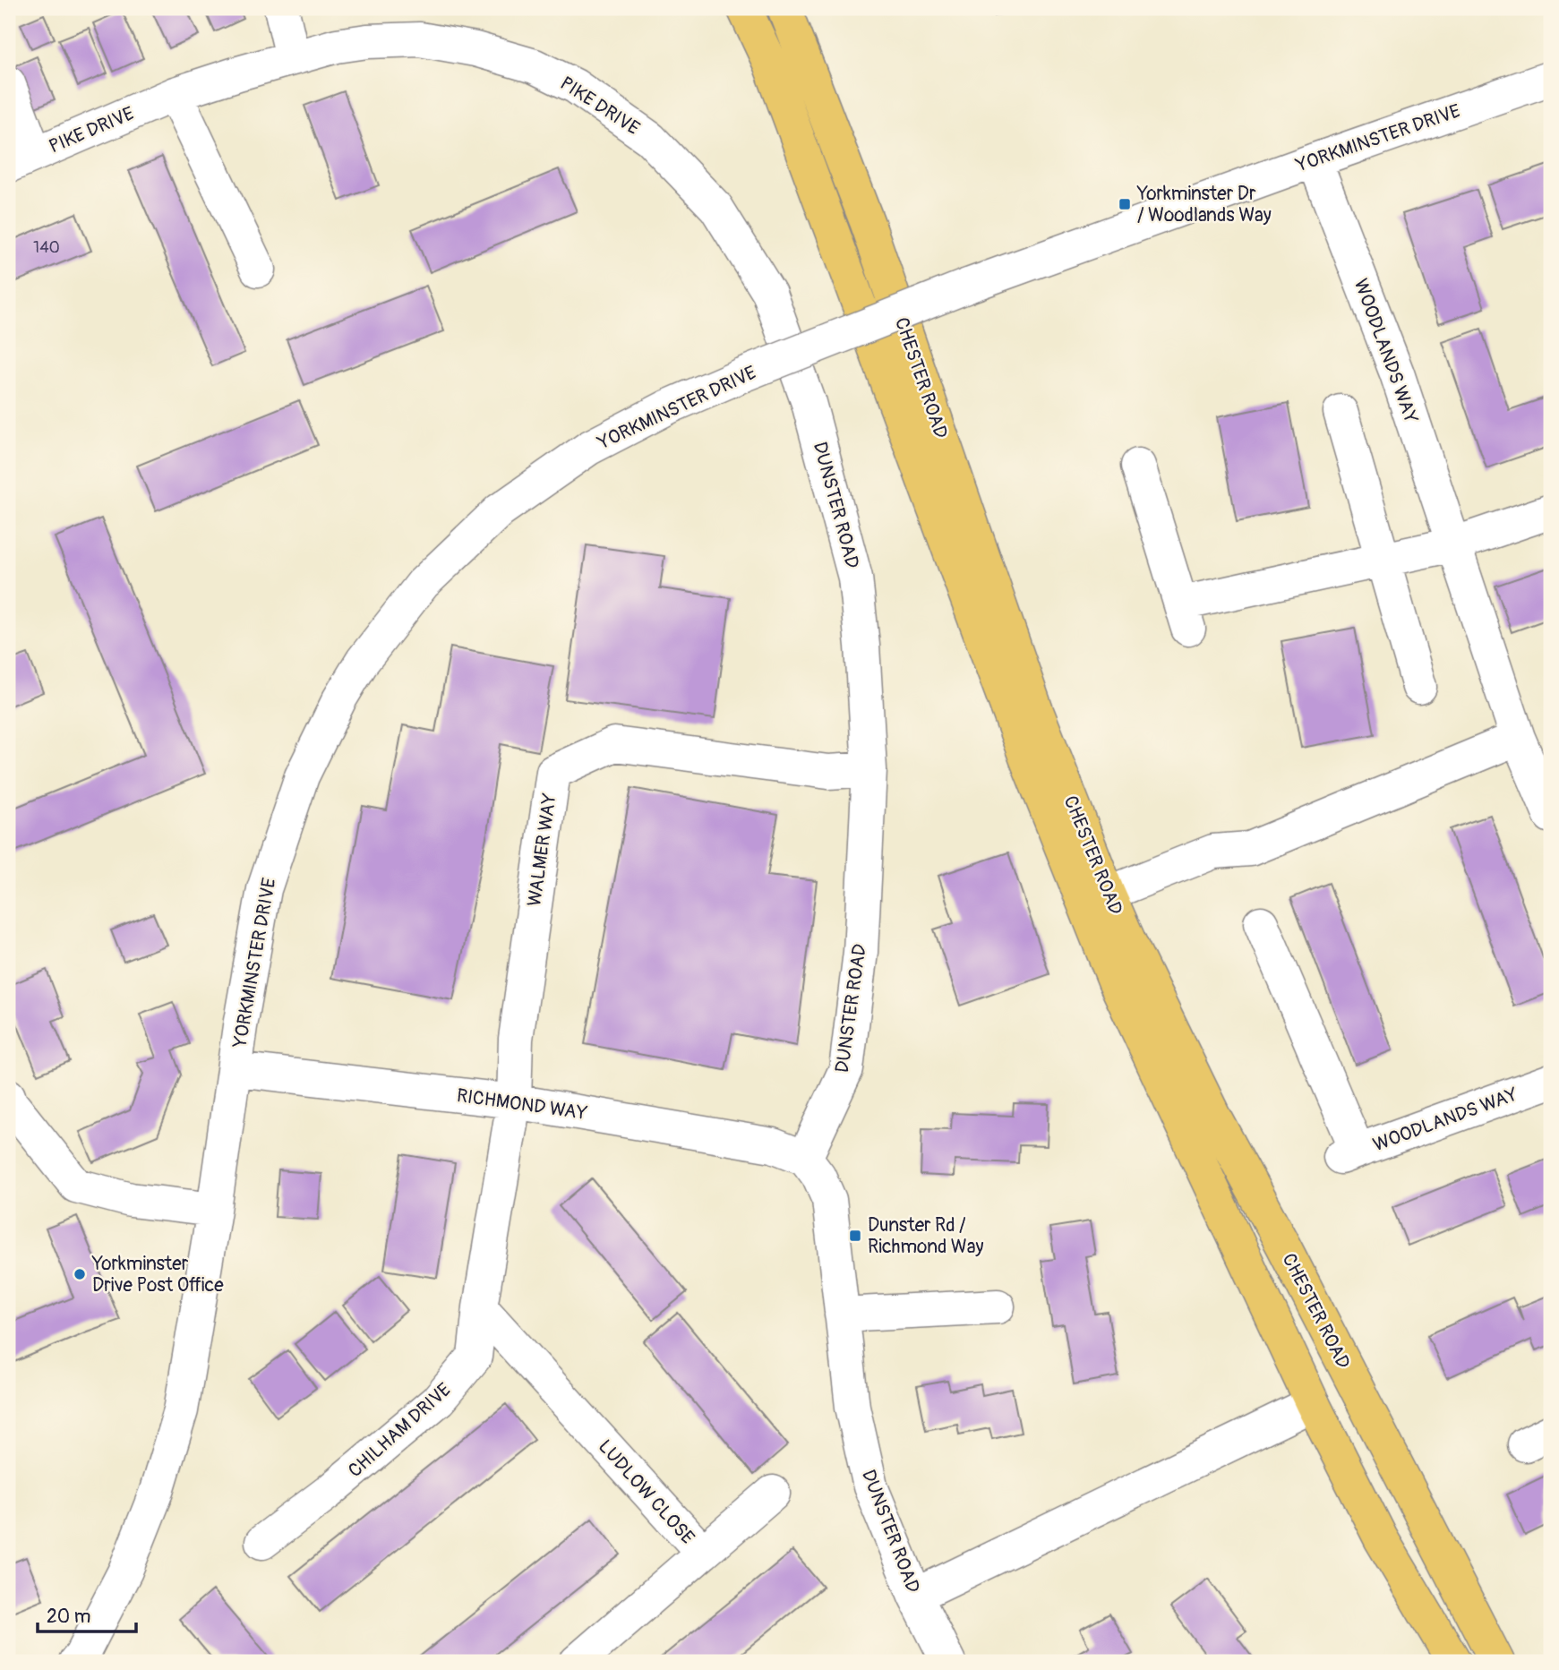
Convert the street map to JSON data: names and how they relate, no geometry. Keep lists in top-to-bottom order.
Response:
{
  "streets": {
    "highway": ["CHESTER ROAD"],
    "street": [
      "PIKE DRIVE",
      "YORKMINSTER DRIVE",
      "WOODLANDS WAY",
      "DUNSTER ROAD",
      "WALMER WAY",
      "RICHMOND WAY",
      "CHILHAM DRIVE",
      "LUDLOW CLOSE"
    ]
  },
  "crossings": [
    ["PIKE DRIVE", "DUNSTER ROAD"],
    ["YORKMINSTER DRIVE", "WOODLANDS WAY"],
    ["YORKMINSTER DRIVE", "RICHMOND WAY"],
    ["DUNSTER ROAD", "WALMER WAY"],
    ["DUNSTER ROAD", "RICHMOND WAY"],
    ["WALMER WAY", "RICHMOND WAY"],
    ["WALMER WAY", "CHILHAM DRIVE"],
    ["RICHMOND WAY", "CHILHAM DRIVE"],
    ["CHILHAM DRIVE", "LUDLOW CLOSE"]
  ],
  "places": {
    "transit": ["Yorkminster Dr / Woodlands Way", "Dunster Rd / Richmond Way"],
    "other": ["Yorkminster Drive Post Office"]
  },
  "house_numbers": ["140"],
  "scale_bar": "20 m"
}
